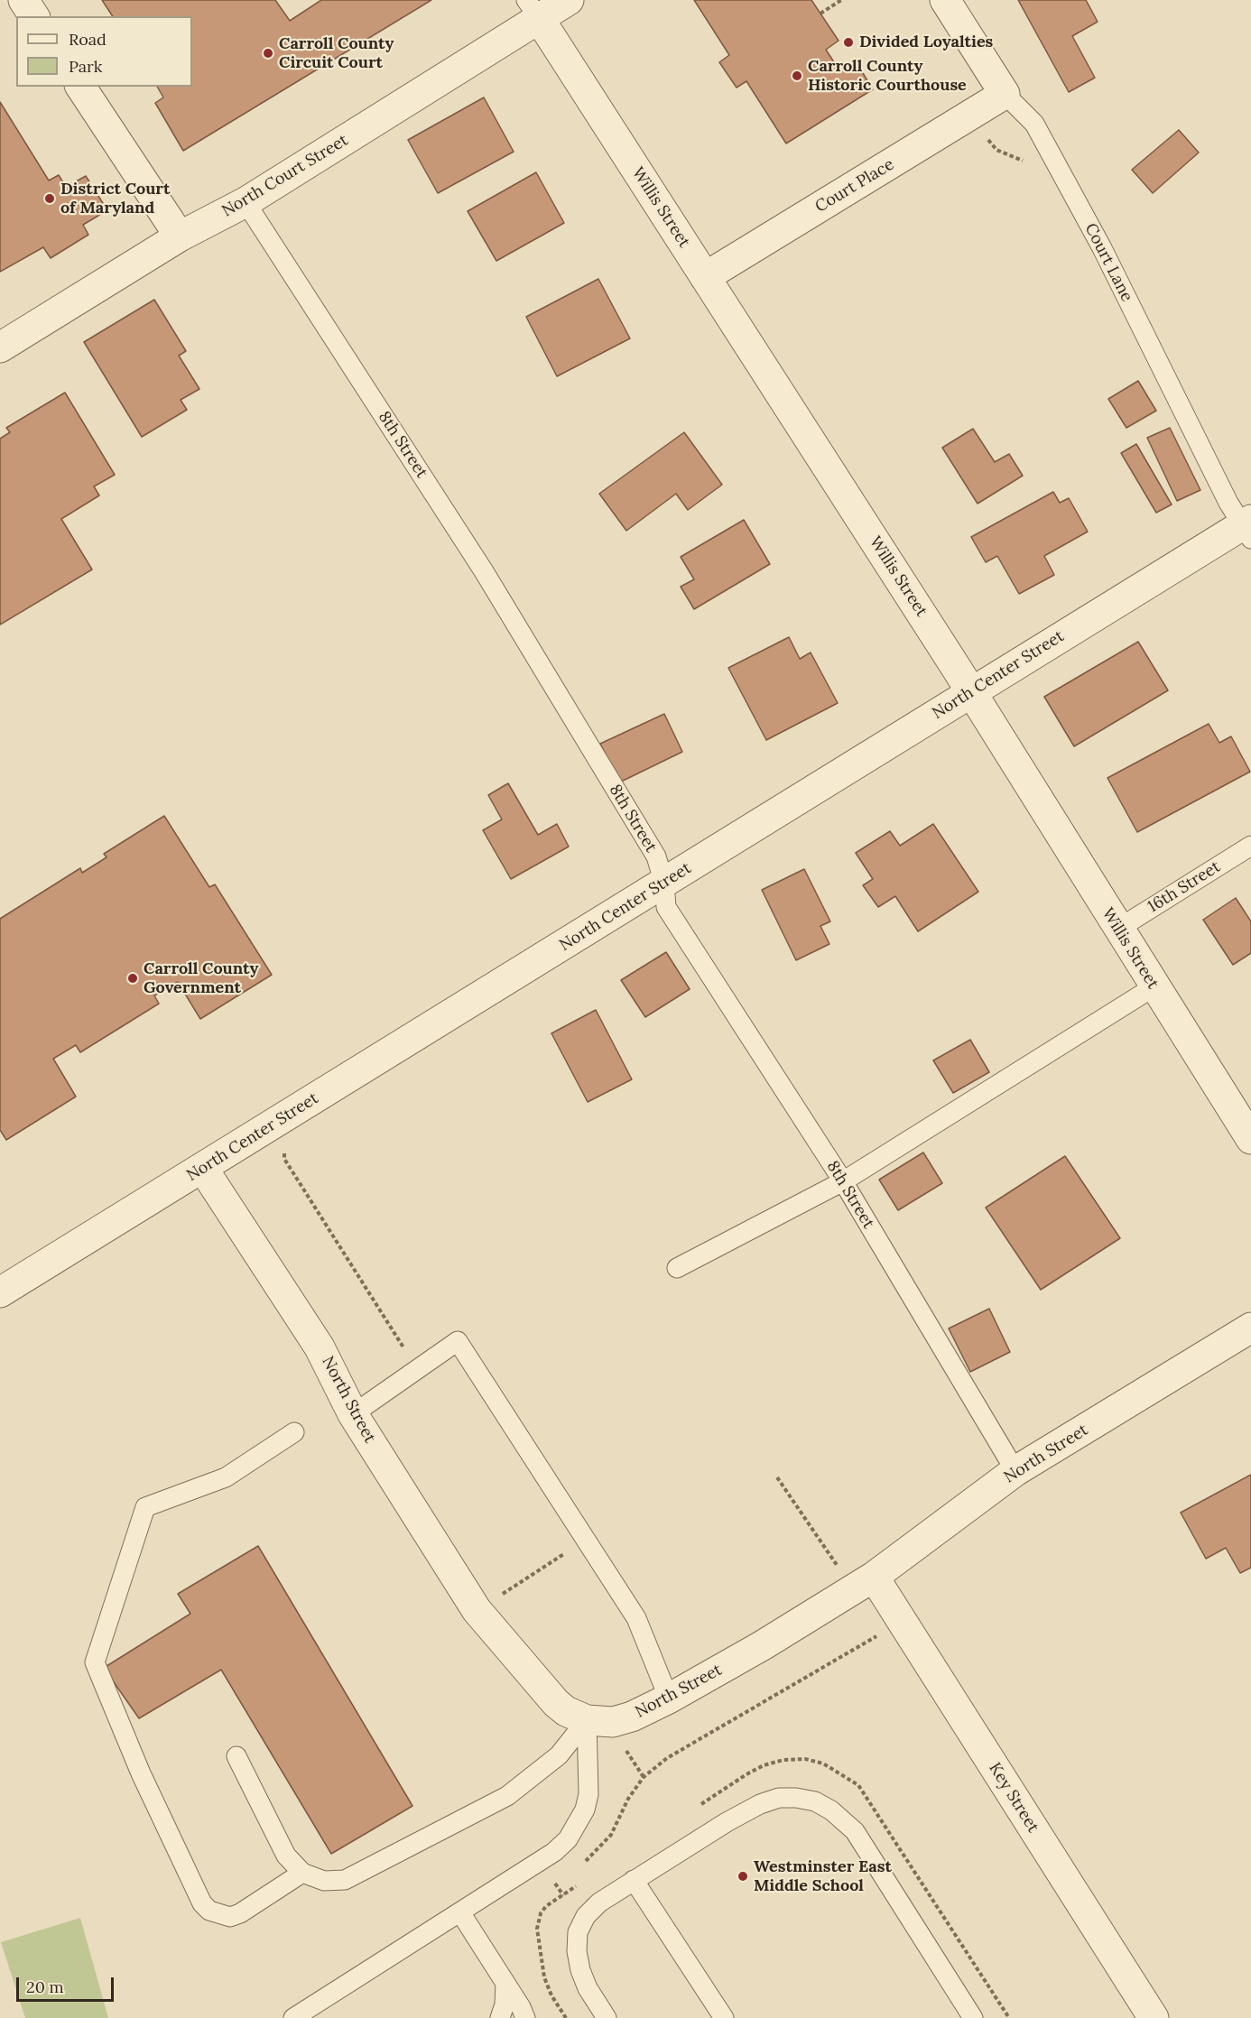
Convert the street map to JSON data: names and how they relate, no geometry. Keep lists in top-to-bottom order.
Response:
{
  "streets": {
    "street": [
      "North Court Street",
      "Court Place",
      "Willis Street",
      "Court Lane",
      "North Center Street",
      "North Street",
      "Key Street"
    ],
    "lane": ["8th Street", "16th Street"]
  },
  "crossings": [
    ["North Court Street", "Willis Street"],
    ["North Court Street", "8th Street"],
    ["Court Place", "Willis Street"],
    ["Court Place", "Court Lane"],
    ["Willis Street", "North Center Street"],
    ["Willis Street", "16th Street"],
    ["Court Lane", "North Center Street"],
    ["8th Street", "North Center Street"],
    ["8th Street", "North Street"],
    ["North Center Street", "North Street"],
    ["North Street", "Key Street"]
  ],
  "places": [
    "Divided Loyalties",
    "Carroll County Circuit Court",
    "Carroll County Historic Courthouse",
    "District Court of Maryland",
    "Carroll County Government",
    "Westminster East Middle School"
  ],
  "legend": ["Road", "Park"],
  "scale_bar": "20 m"
}
